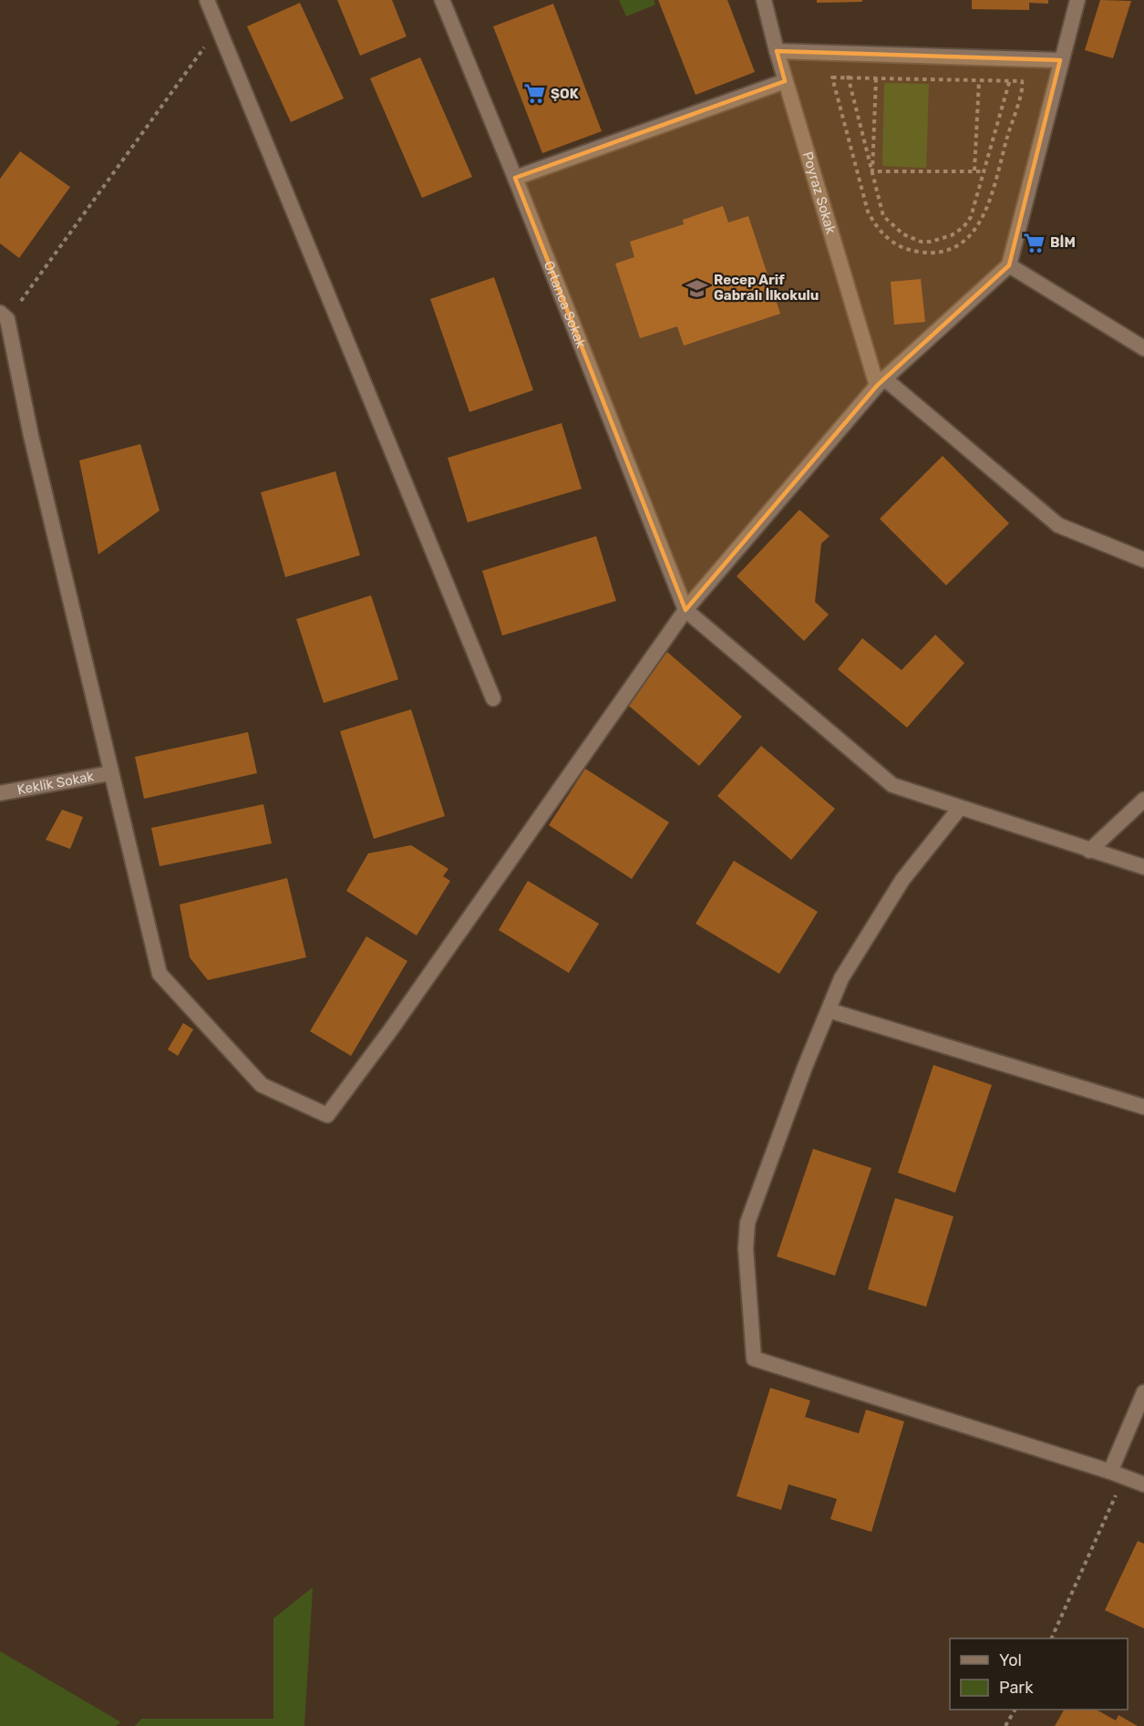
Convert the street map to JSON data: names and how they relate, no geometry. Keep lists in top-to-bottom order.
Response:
{
  "streets": {
    "street": ["Poyraz Sokak", "Ortanca Sokak", "Keklik Sokak"]
  },
  "places": {
    "supermarket": ["ŞOK", "BİM"],
    "school or university": ["Recep Arif Gabralı İlkokulu"]
  },
  "legend": ["Yol", "Park"]
}
